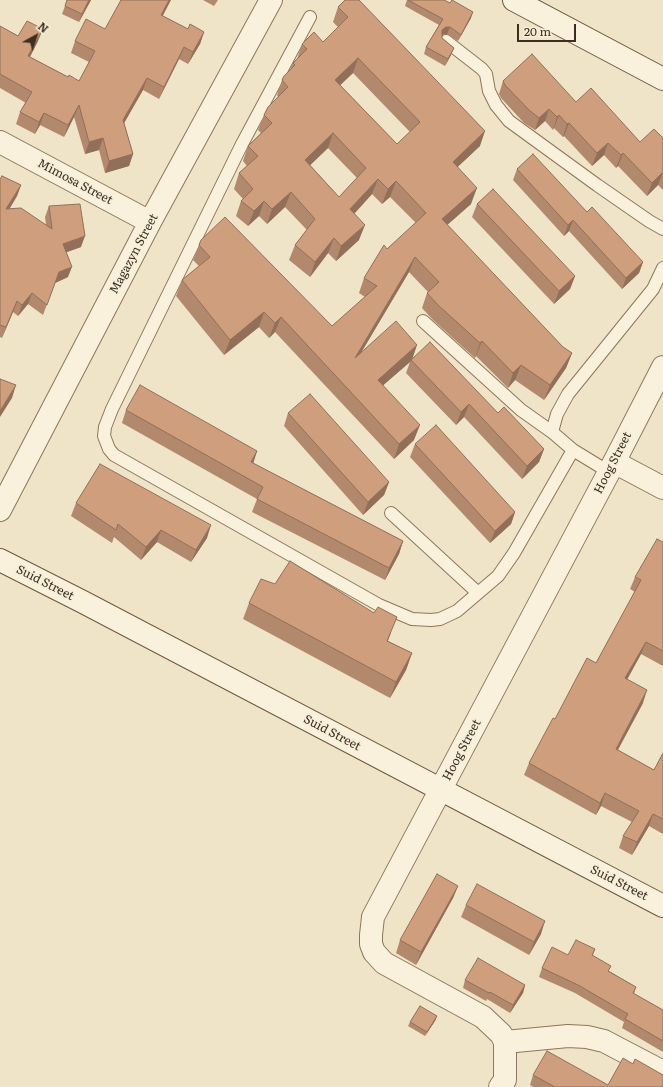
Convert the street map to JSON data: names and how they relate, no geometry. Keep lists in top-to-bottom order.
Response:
{
  "streets": {
    "street": [
      "Mimosa Street",
      "Magazyn Street",
      "Hoog Street",
      "Suid Street"
    ]
  },
  "crossings": [
    ["Mimosa Street", "Magazyn Street"],
    ["Hoog Street", "Suid Street"]
  ],
  "scale_bar": "20 m",
  "north": "top right"
}
